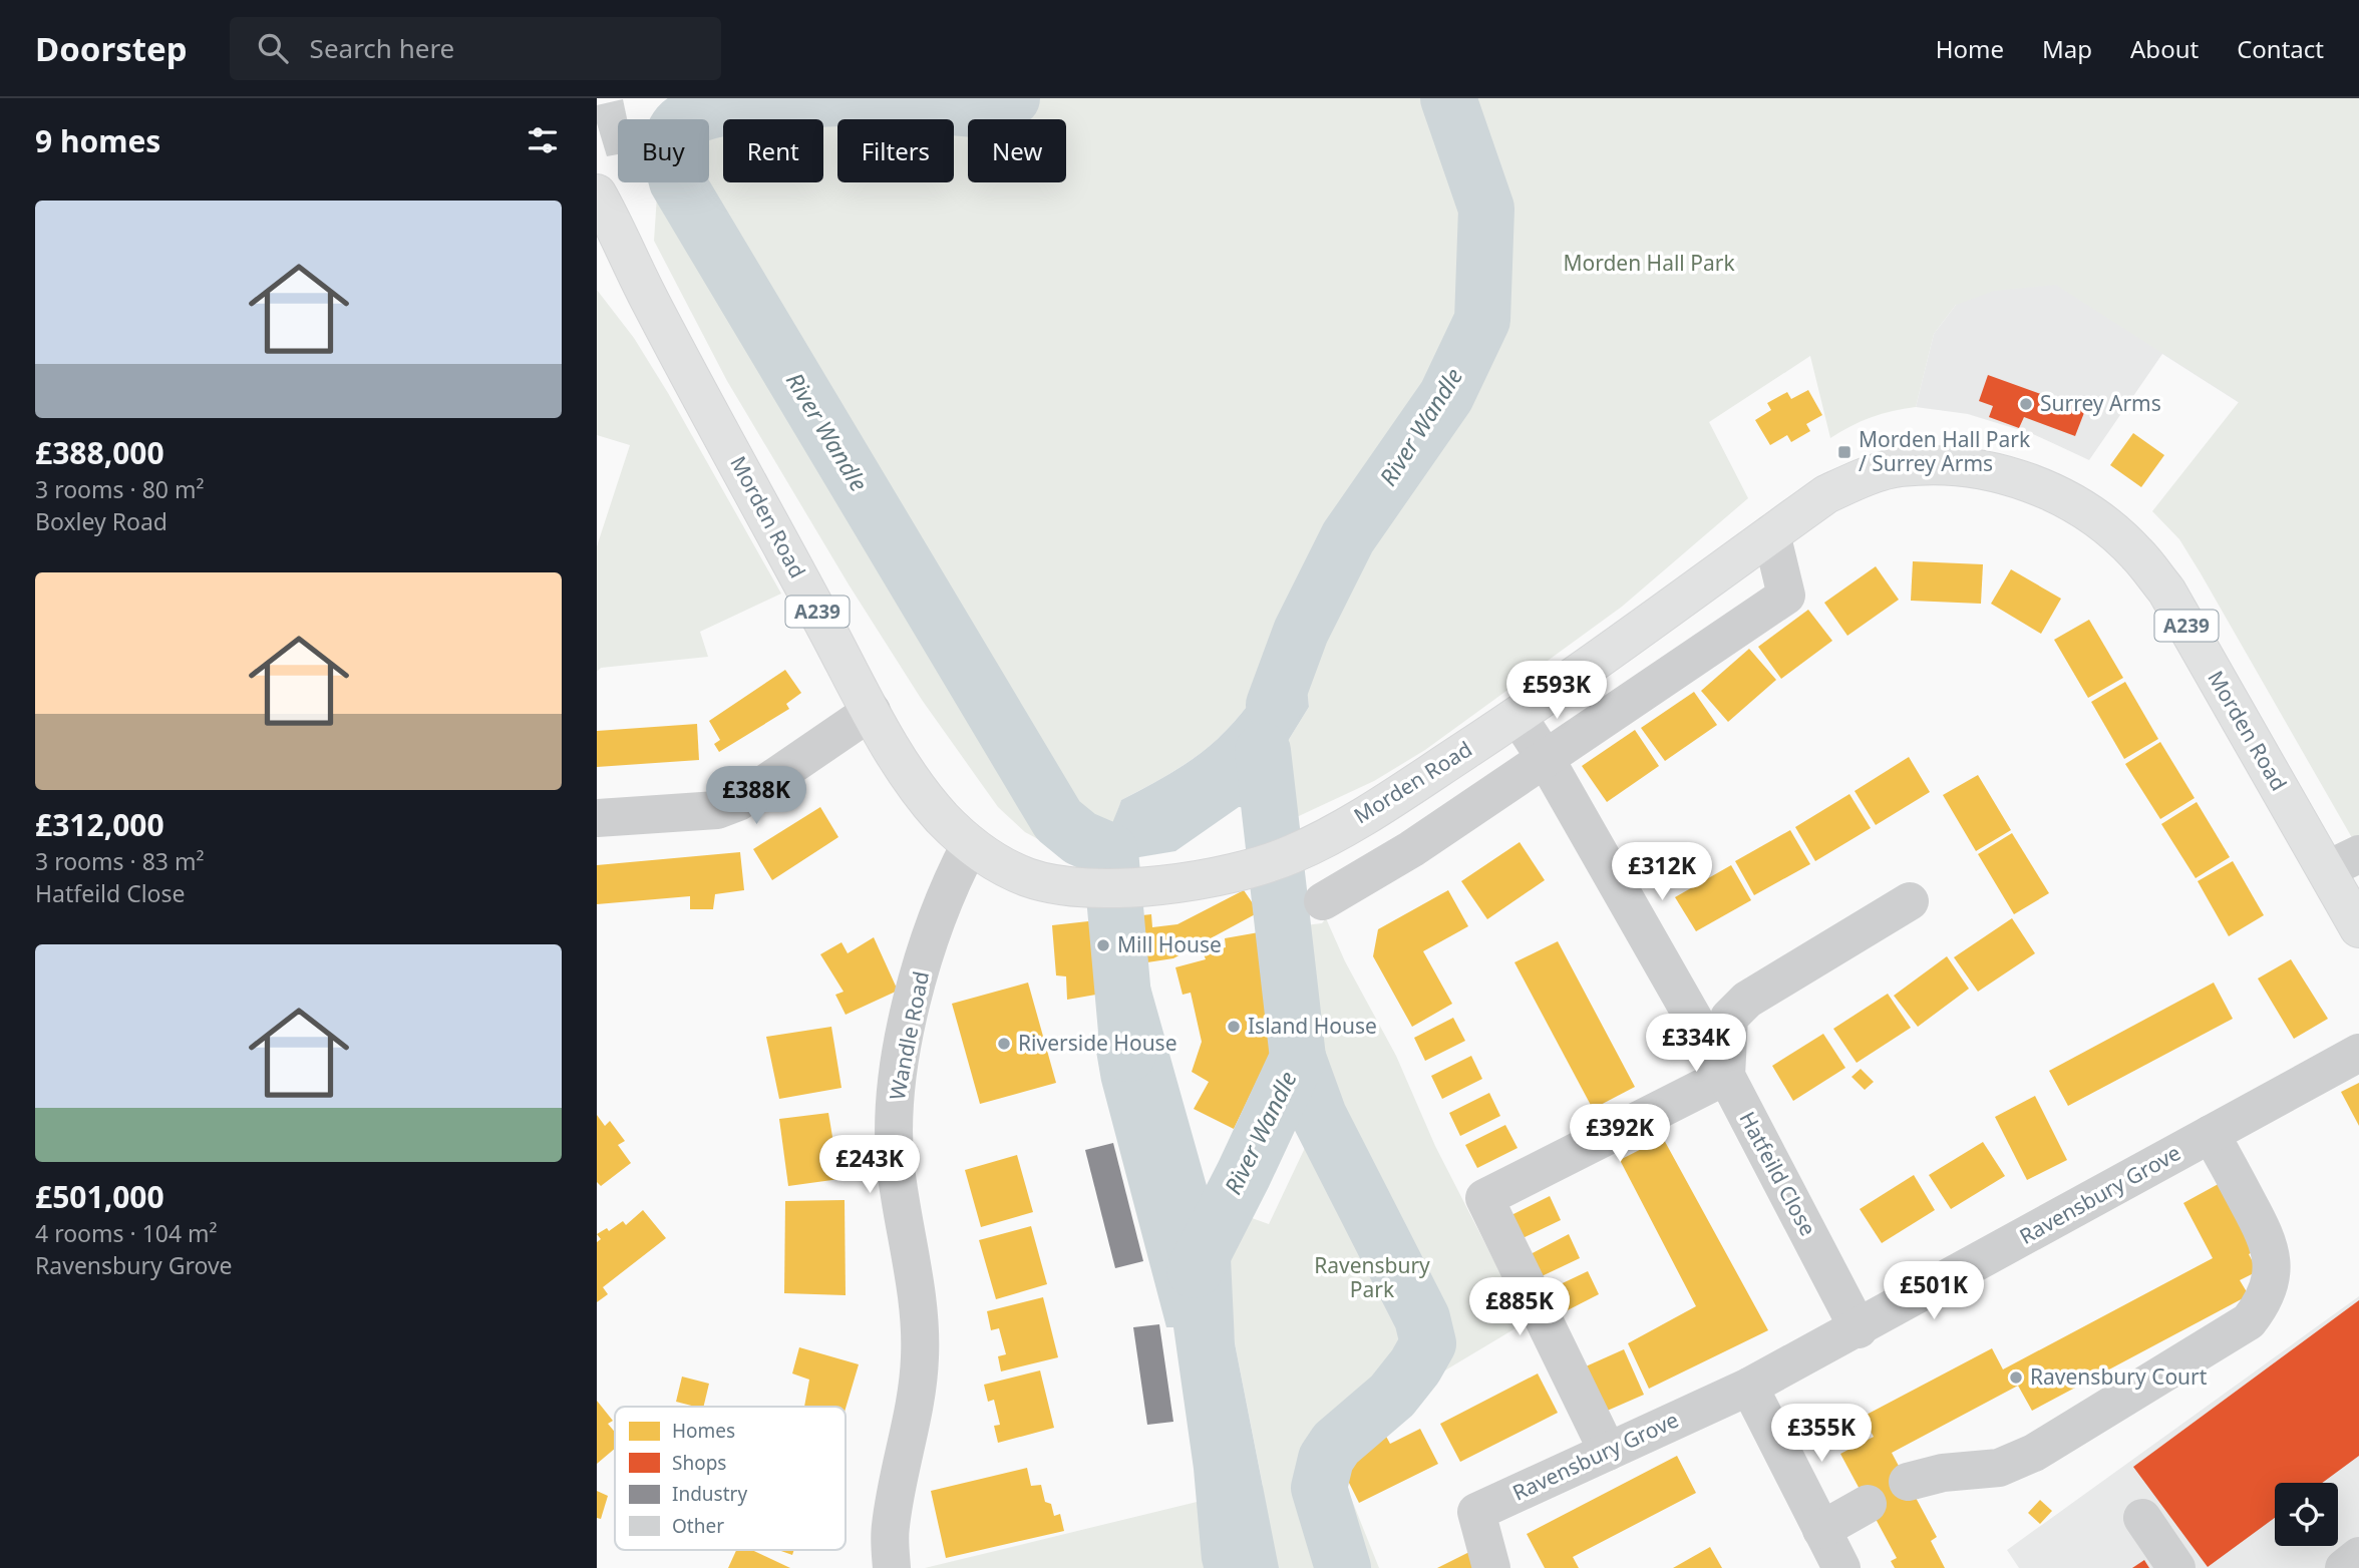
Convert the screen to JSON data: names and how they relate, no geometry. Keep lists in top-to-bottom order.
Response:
{
  "streets": {
    "main road": ["Morden Road", "A239"],
    "street": ["Wandle Road", "Hatfeild Close", "Ravensbury Grove"]
  },
  "crossings": [
    ["Morden Road", "Wandle Road"],
    ["Morden Road", "Hatfeild Close"],
    ["Hatfeild Close", "Ravensbury Grove"]
  ],
  "water": ["River Wandle"],
  "parks": ["Morden Hall Park", "Ravensbury Park"],
  "places": {
    "other": [
      "Surrey Arms",
      "Mill House",
      "Island House",
      "Riverside House",
      "Ravensbury Court"
    ],
    "transit": ["Morden Hall Park / Surrey Arms"]
  },
  "legend": [
    "Homes",
    "Shops",
    "Industry",
    "Other"
  ],
  "page": {
    "header": "Doorstep",
    "search": "Search here",
    "nav": [
      "Home",
      "Map",
      "About",
      "Contact"
    ],
    "heading": "9 homes",
    "chip": [
      "Buy",
      "Rent",
      "Filters",
      "New"
    ],
    "list": [
      {
        "name": "£388,000",
        "note": "3 rooms · 80 m² · Boxley Road"
      },
      {
        "name": "£312,000",
        "note": "3 rooms · 83 m² · Hatfeild Close"
      },
      {
        "name": "£501,000",
        "note": "4 rooms · 104 m² · Ravensbury Grove"
      }
    ],
    "price": [
      "£593K",
      "£388K",
      "£312K",
      "£334K",
      "£392K",
      "£243K",
      "£501K",
      "£885K",
      "£355K"
    ]
  }
}
